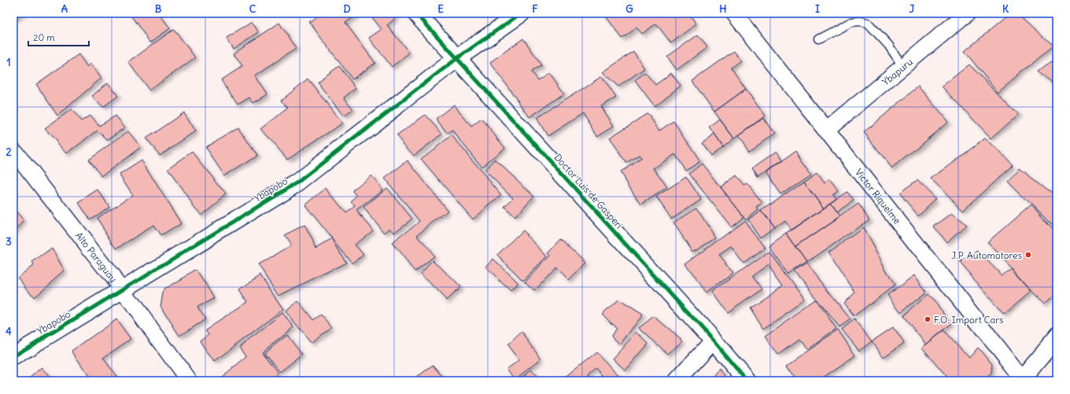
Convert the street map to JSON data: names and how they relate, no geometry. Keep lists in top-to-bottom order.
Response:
{
  "streets": {
    "street": [
      "Ybapuru",
      "Ybapobo",
      "Doctor Luis de Gasperi",
      "Victor Riquelme",
      "Alto Paraguay"
    ]
  },
  "crossings": [
    ["Ybapuru", "Victor Riquelme"],
    ["Ybapobo", "Doctor Luis de Gasperi"],
    ["Ybapobo", "Alto Paraguay"]
  ],
  "places": ["J.P. Automotores", "F.O. Import Cars"],
  "scale_bar": "20 m",
  "grid": {
    "columns": [
      "A",
      "B",
      "C",
      "D",
      "E",
      "F",
      "G",
      "H",
      "I",
      "J",
      "K"
    ],
    "rows": [
      "1",
      "2",
      "3",
      "4"
    ]
  }
}
